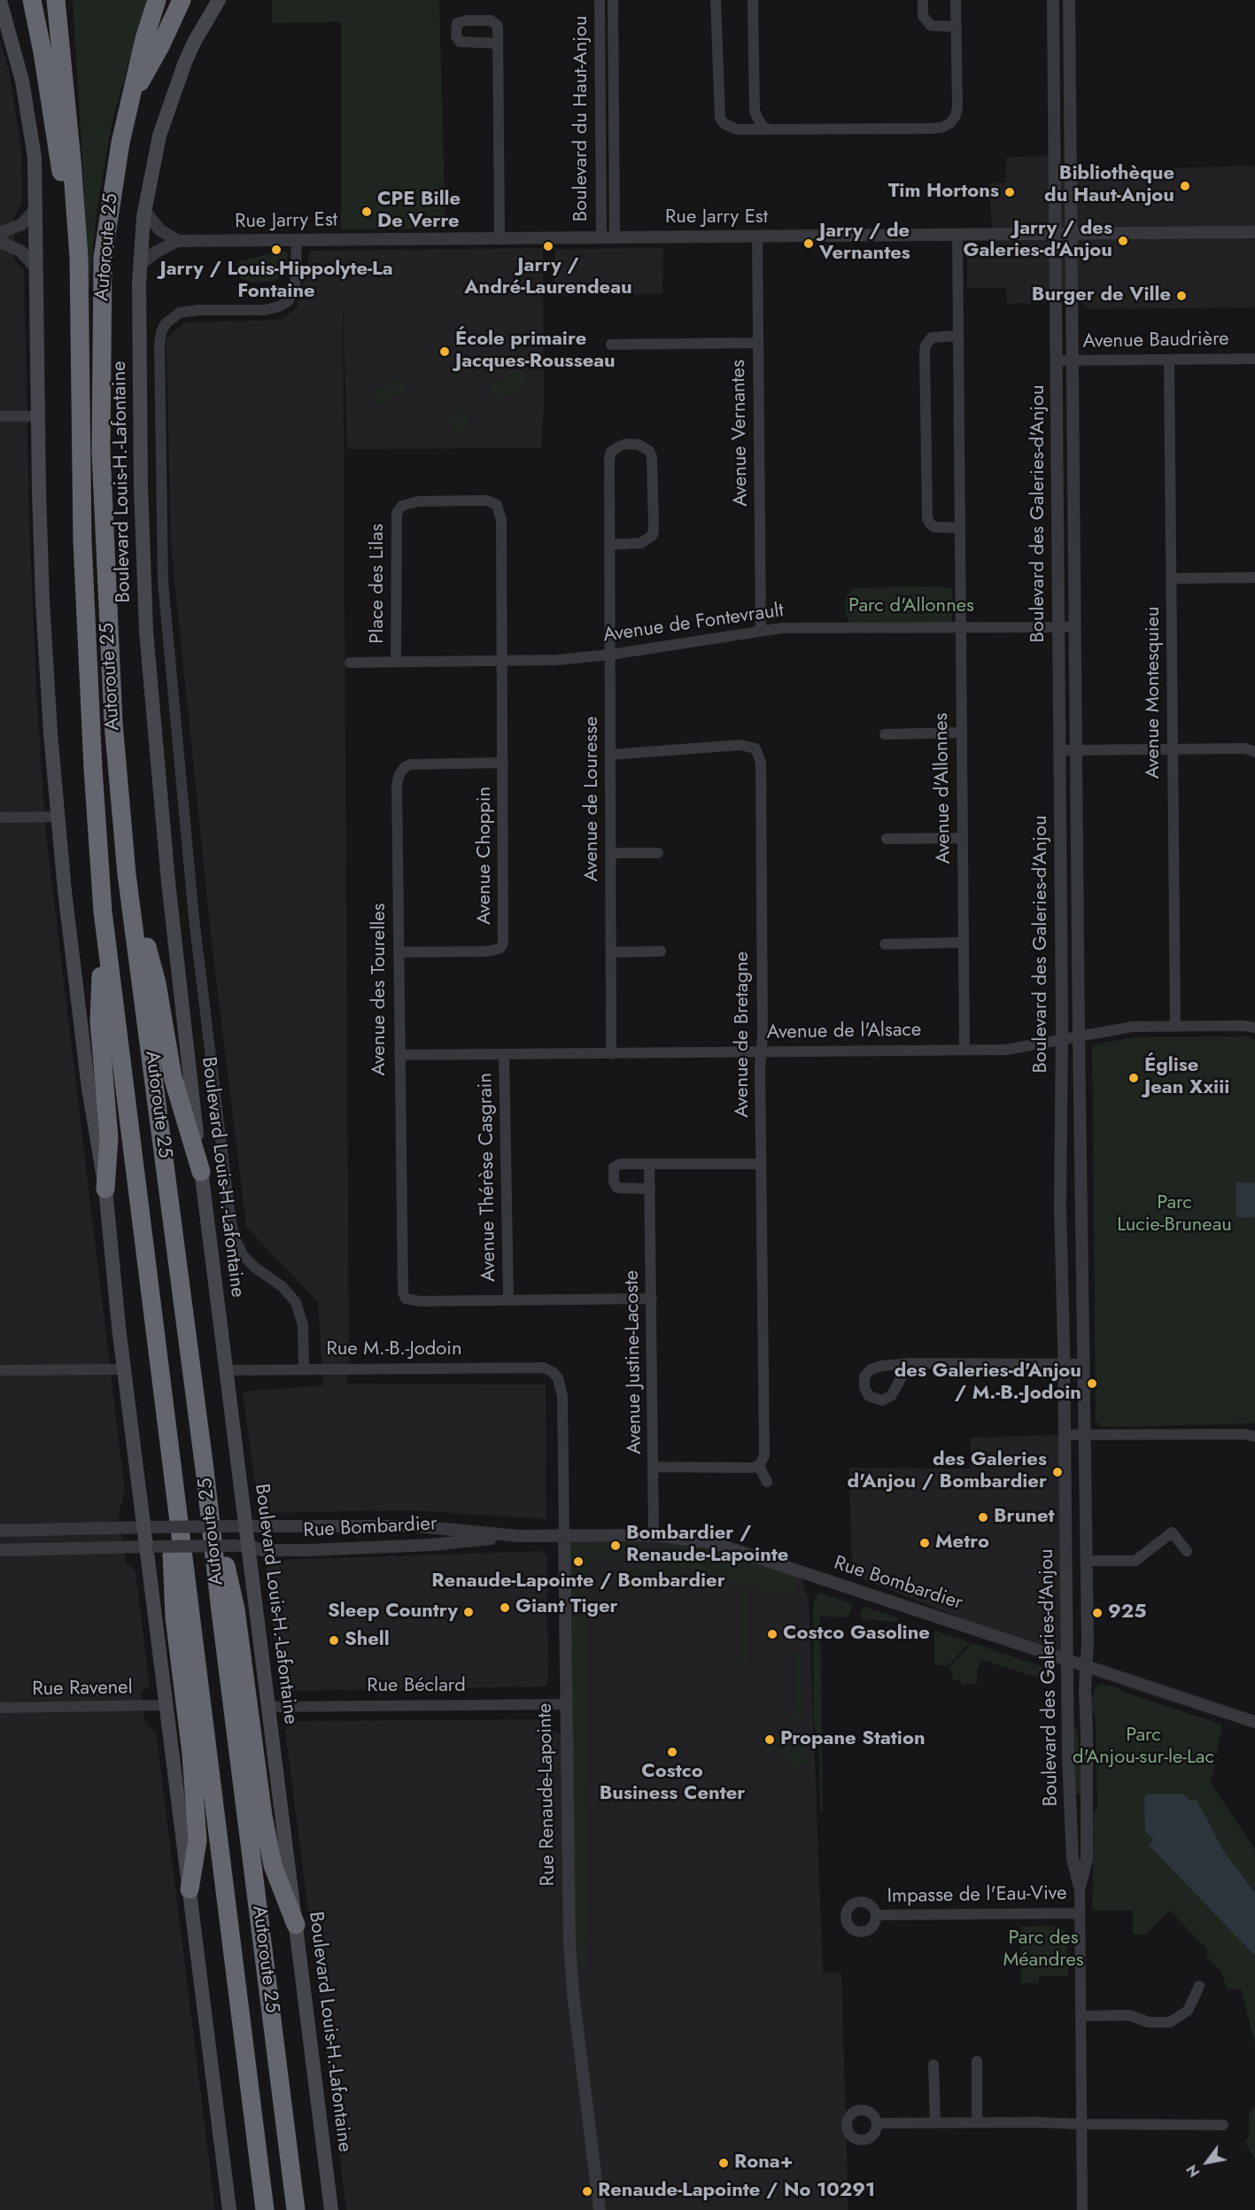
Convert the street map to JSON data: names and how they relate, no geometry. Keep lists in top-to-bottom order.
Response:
{
  "streets": {
    "highway": ["Autoroute 25"],
    "main road": ["Boulevard Louis-H.-Lafontaine"],
    "street": [
      "Boulevard du Haut-Anjou",
      "Rue Jarry Est",
      "Avenue Baudrière",
      "Avenue Vernantes",
      "Boulevard des Galeries-d'Anjou",
      "Place des Lilas",
      "Avenue de Fontevrault",
      "Avenue Montesquieu",
      "Avenue d'Allonnes",
      "Avenue de Louresse",
      "Avenue Choppin",
      "Avenue des Tourelles",
      "Avenue de l'Alsace",
      "Avenue de Bretagne",
      "Avenue Thérèse Casgrain",
      "Rue M.-B.-Jodoin",
      "Avenue Justine-Lacoste",
      "Rue Bombardier",
      "Rue Béclard",
      "Rue Ravenel",
      "Rue Renaude-Lapointe",
      "Impasse de l'Eau-Vive"
    ]
  },
  "crossings": [
    ["Boulevard du Haut-Anjou", "Rue Jarry Est"],
    ["Rue Jarry Est", "Avenue Vernantes"],
    ["Rue Jarry Est", "Boulevard Louis-H.-Lafontaine"],
    ["Rue Jarry Est", "Boulevard des Galeries-d'Anjou"],
    ["Rue Jarry Est", "Avenue d'Allonnes"],
    ["Avenue Baudrière", "Boulevard des Galeries-d'Anjou"],
    ["Avenue Baudrière", "Avenue Montesquieu"],
    ["Avenue Vernantes", "Avenue de Fontevrault"],
    ["Boulevard Louis-H.-Lafontaine", "Rue M.-B.-Jodoin"],
    ["Boulevard Louis-H.-Lafontaine", "Rue Bombardier"],
    ["Boulevard Louis-H.-Lafontaine", "Rue Béclard"],
    ["Boulevard des Galeries-d'Anjou", "Avenue de Fontevrault"],
    ["Boulevard des Galeries-d'Anjou", "Avenue de l'Alsace"],
    ["Boulevard des Galeries-d'Anjou", "Rue Bombardier"],
    ["Boulevard des Galeries-d'Anjou", "Impasse de l'Eau-Vive"],
    ["Place des Lilas", "Avenue de Fontevrault"],
    ["Place des Lilas", "Avenue Choppin"],
    ["Avenue de Fontevrault", "Avenue d'Allonnes"],
    ["Avenue de Fontevrault", "Avenue de Louresse"],
    ["Avenue de Fontevrault", "Avenue Choppin"],
    ["Avenue Montesquieu", "Avenue de l'Alsace"],
    ["Avenue d'Allonnes", "Avenue de l'Alsace"],
    ["Avenue de Louresse", "Avenue de l'Alsace"],
    ["Avenue de Louresse", "Avenue de Bretagne"],
    ["Avenue Choppin", "Avenue des Tourelles"],
    ["Avenue des Tourelles", "Avenue de l'Alsace"],
    ["Avenue des Tourelles", "Avenue Thérèse Casgrain"],
    ["Avenue de l'Alsace", "Avenue de Bretagne"],
    ["Avenue de l'Alsace", "Avenue Thérèse Casgrain"],
    ["Rue M.-B.-Jodoin", "Rue Renaude-Lapointe"],
    ["Avenue Justine-Lacoste", "Rue Bombardier"],
    ["Rue Bombardier", "Rue Renaude-Lapointe"],
    ["Rue Béclard", "Rue Renaude-Lapointe"]
  ],
  "parks": [
    "Parc d'Allonnes",
    "Parc Lucie-Bruneau",
    "Parc d'Anjou-sur-le-Lac",
    "Parc des Méandres"
  ],
  "places": [
    "Bibliothèque du Haut-Anjou",
    "Tim Hortons",
    "CPE Bille De Verre",
    "Jarry / des Galeries-d'Anjou",
    "Jarry / de Vernantes",
    "Jarry / André-Laurendeau",
    "Jarry / Louis-Hippolyte-La Fontaine",
    "Burger de Ville",
    "École primaire Jacques-Rousseau",
    "Église Jean Xxiii",
    "des Galeries-d'Anjou / M.-B.-Jodoin",
    "des Galeries d'Anjou / Bombardier",
    "Brunet",
    "Metro",
    "Bombardier / Renaude-Lapointe",
    "Renaude-Lapointe / Bombardier",
    "Giant Tiger",
    "Sleep Country",
    "925",
    "Costco Gasoline",
    "Shell",
    "Propane Station",
    "Costco Business Center",
    "Rona+",
    "Renaude-Lapointe / No 10291"
  ],
  "north": "bottom left"
}
